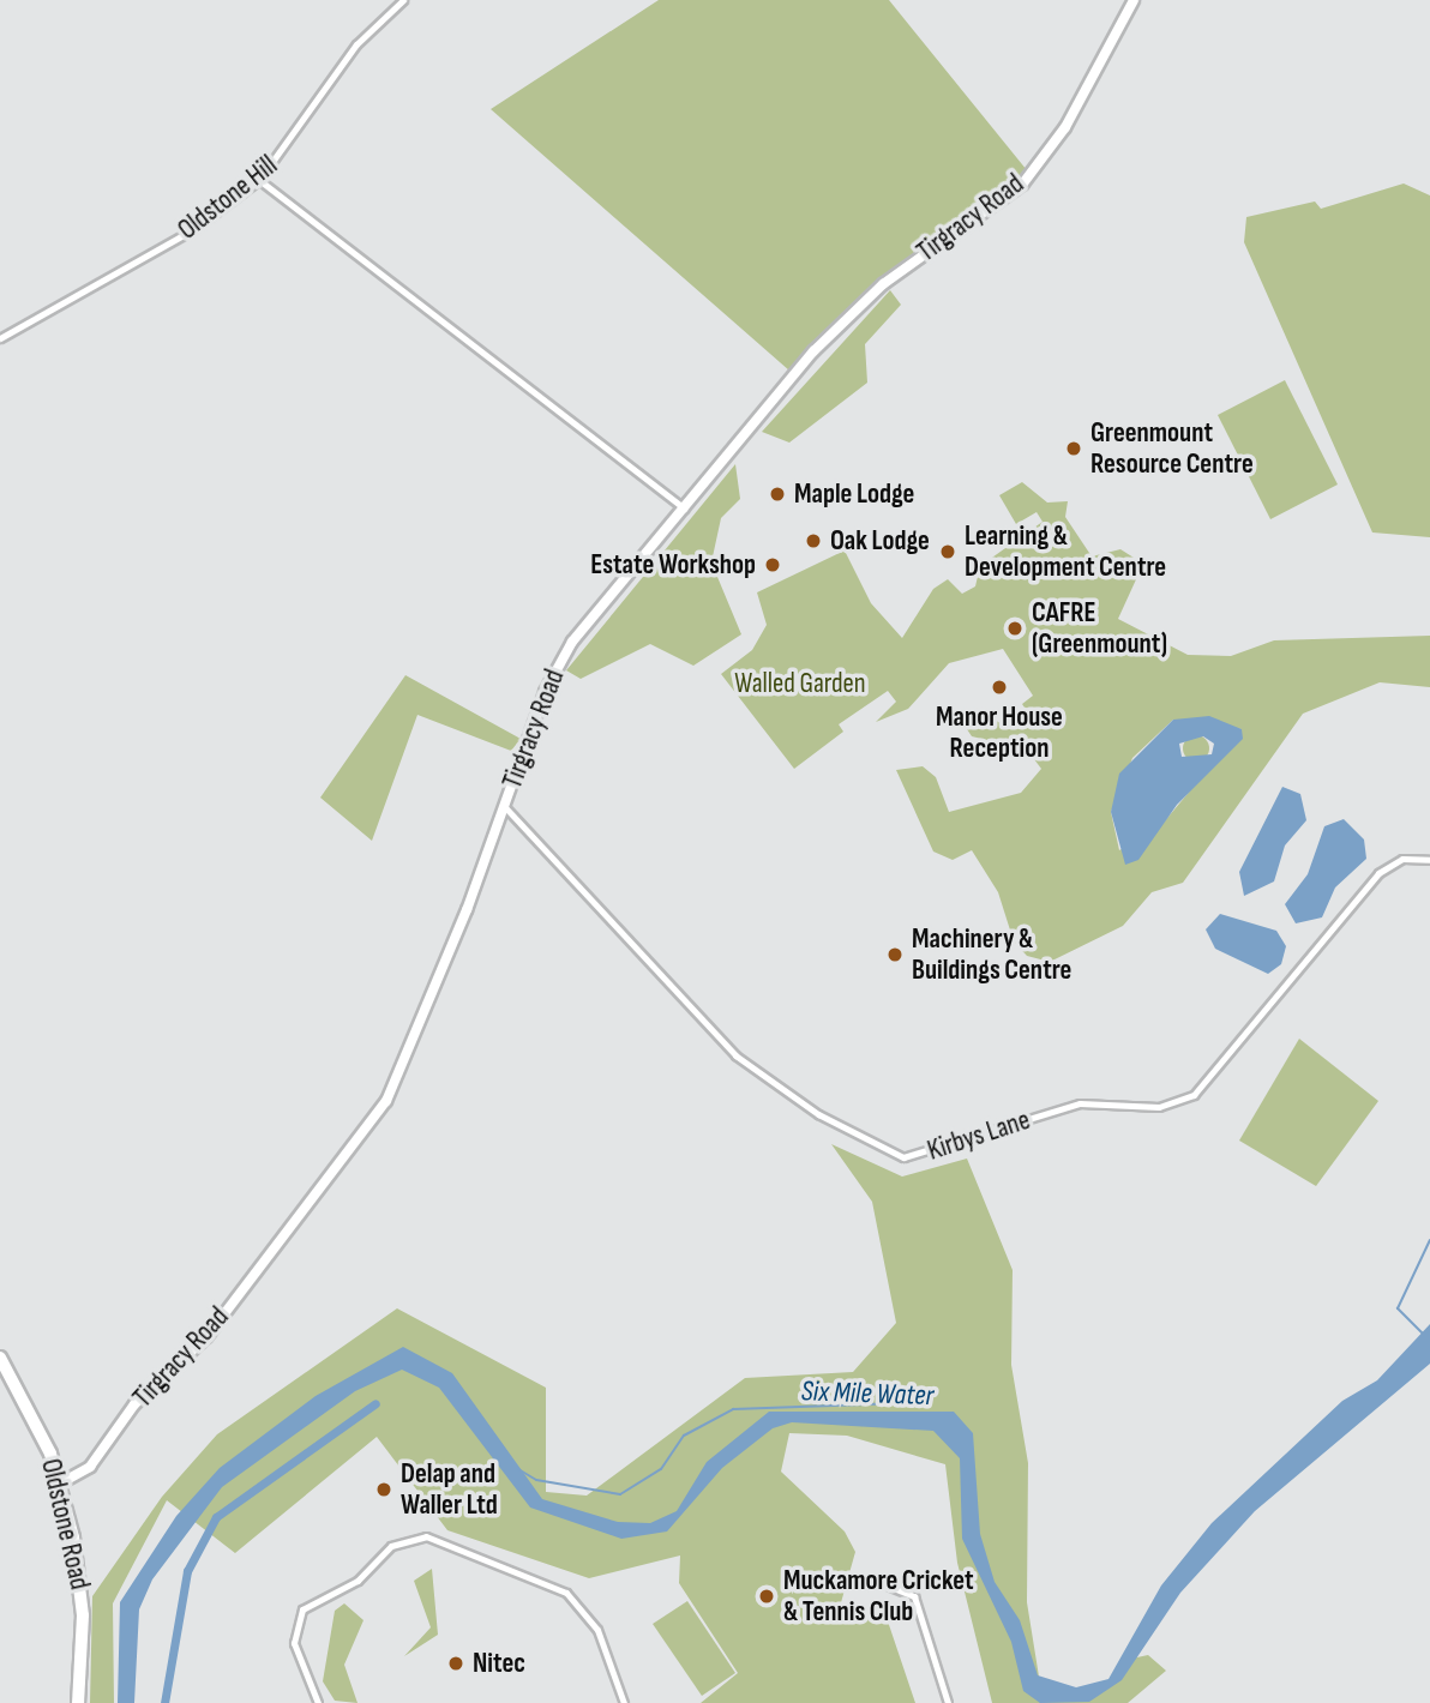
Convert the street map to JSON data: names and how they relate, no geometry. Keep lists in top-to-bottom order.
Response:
{
  "streets": {
    "highway": ["Oldstone Road"],
    "street": ["Oldstone Hill", "Tirgracy Road", "Kirbys Lane"]
  },
  "crossings": [
    ["Tirgracy Road", "Kirbys Lane"],
    ["Tirgracy Road", "Oldstone Road"]
  ],
  "water": ["Six Mile Water"],
  "parks": ["Walled Garden"],
  "places": [
    "Greenmount Resource Centre",
    "Maple Lodge",
    "Oak Lodge",
    "Learning & Development Centre",
    "Estate Workshop",
    "CAFRE (Greenmount)",
    "Manor House Reception",
    "Machinery & Buildings Centre",
    "Delap and Waller Ltd",
    "Muckamore Cricket & Tennis Club",
    "Nitec"
  ]
}
